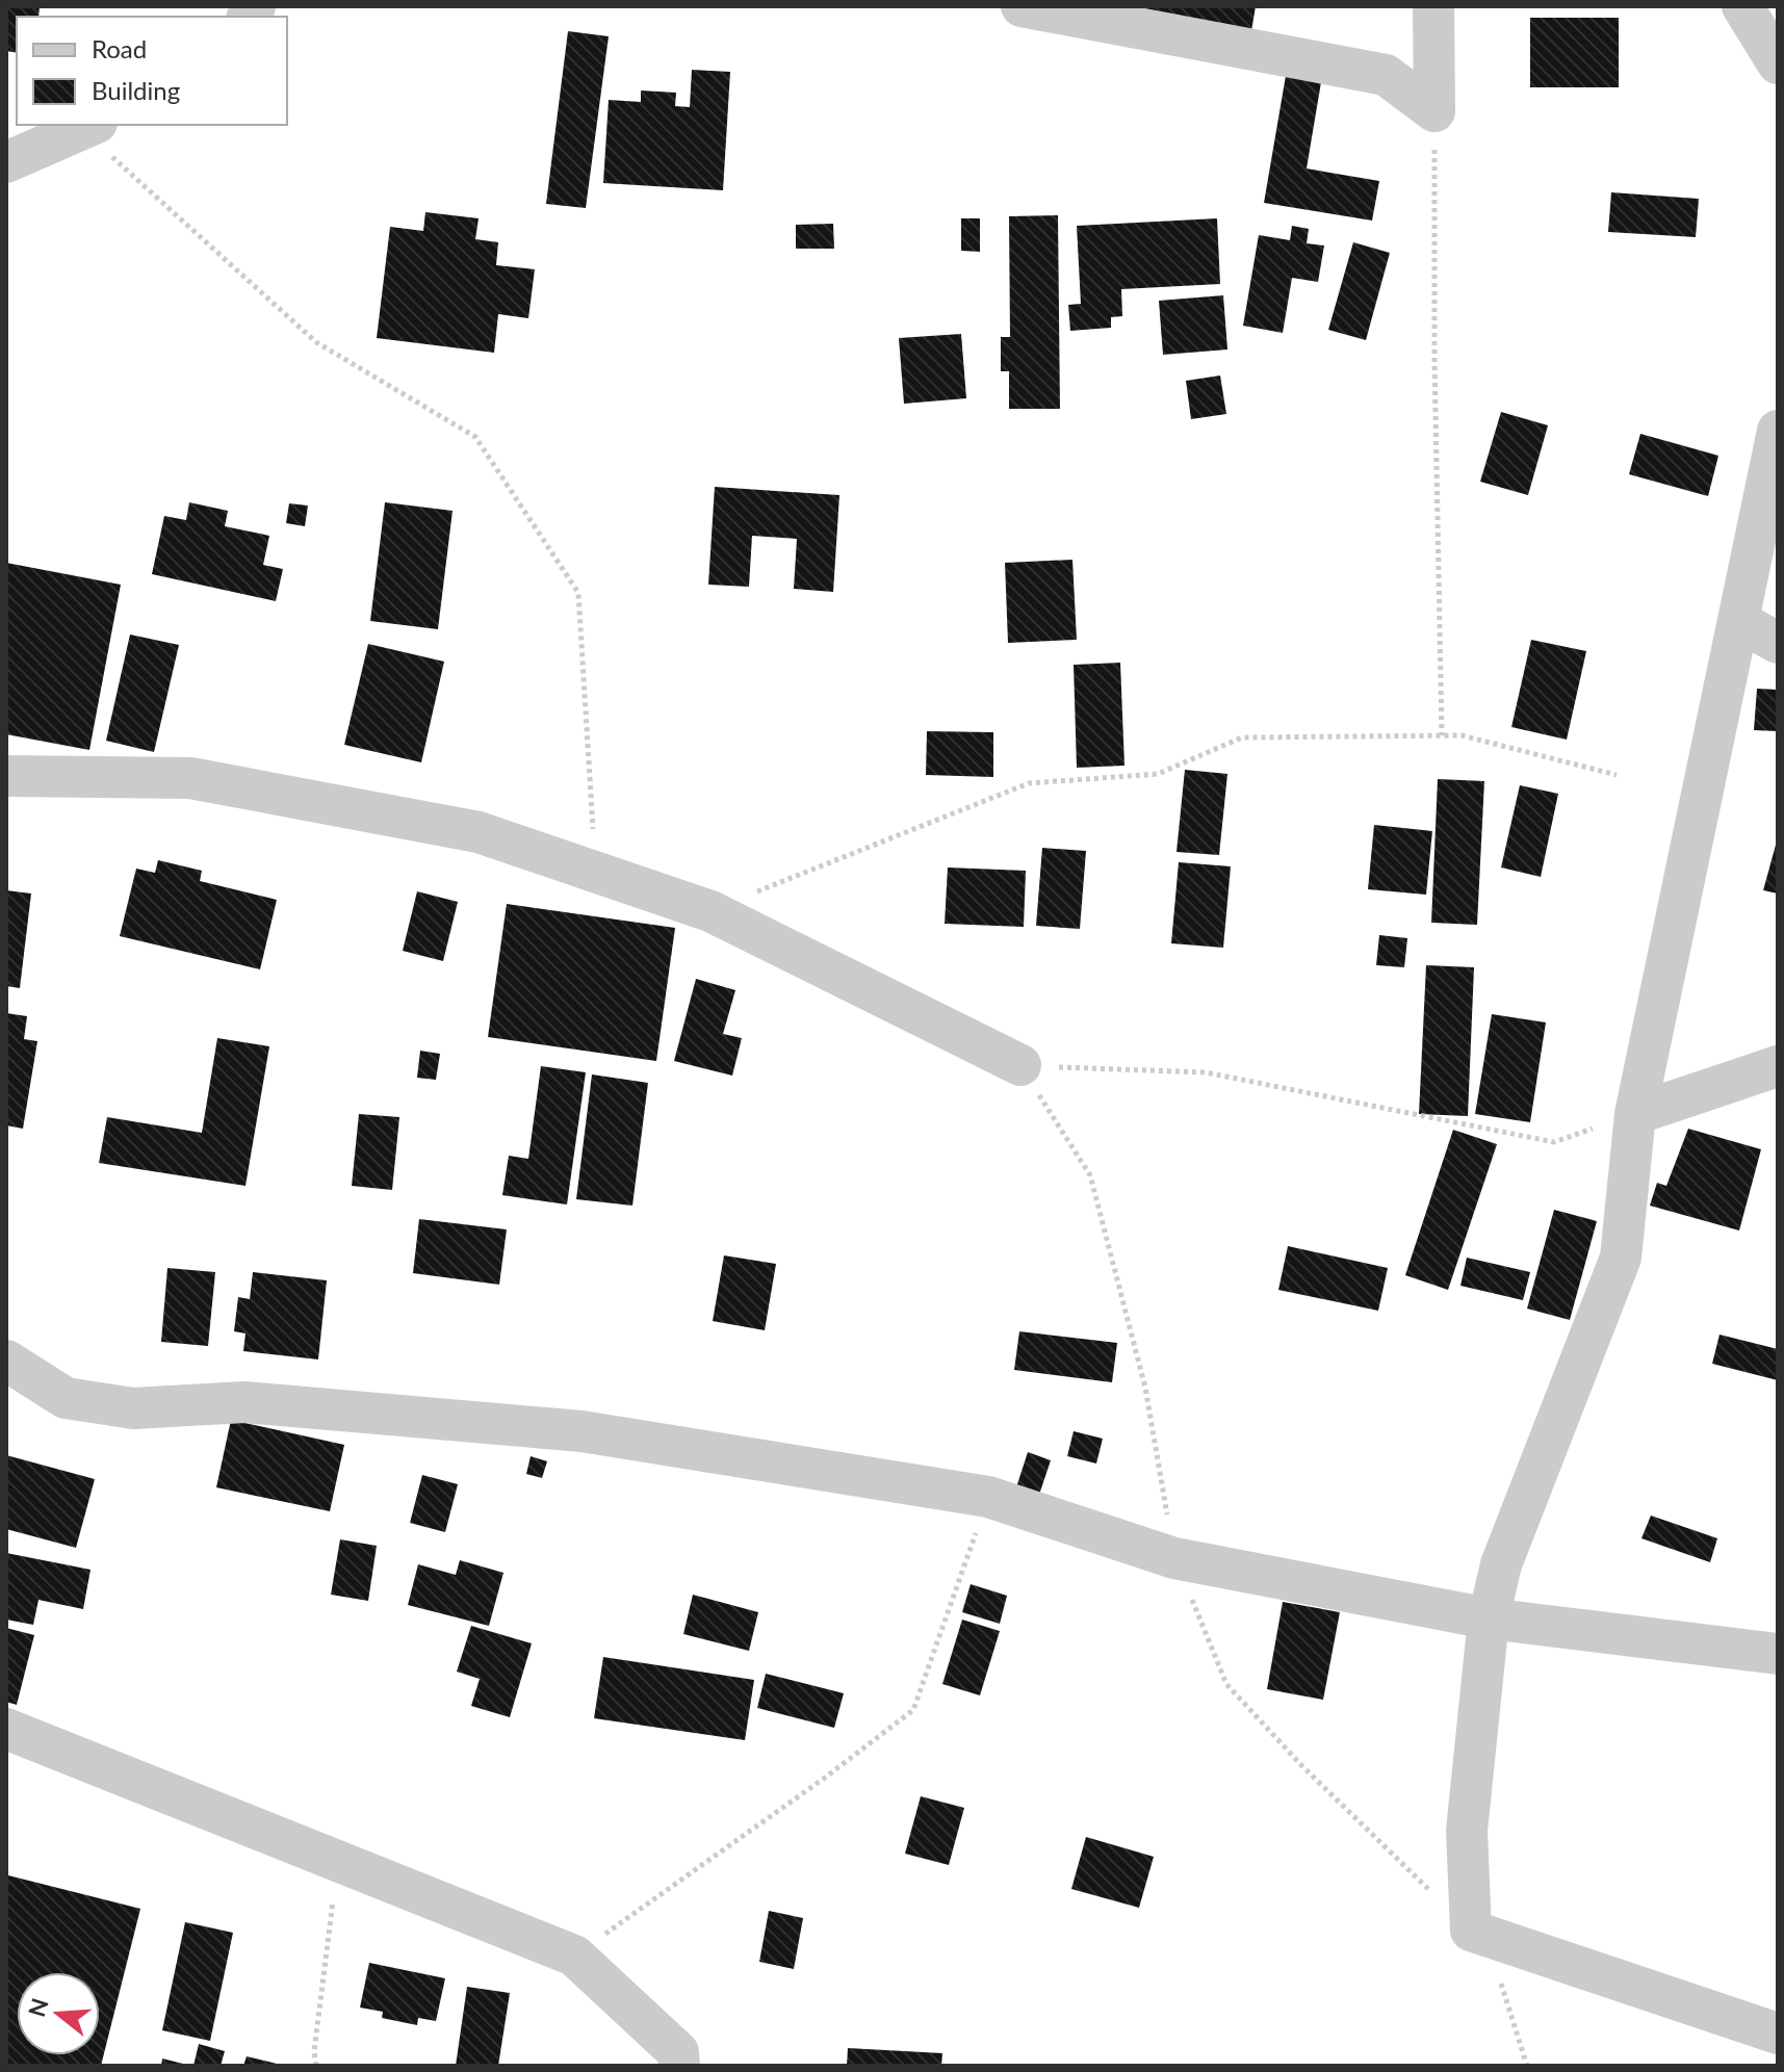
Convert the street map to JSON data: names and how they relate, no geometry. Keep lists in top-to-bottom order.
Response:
{
  "legend": ["Road", "Building"],
  "north": "left"
}
